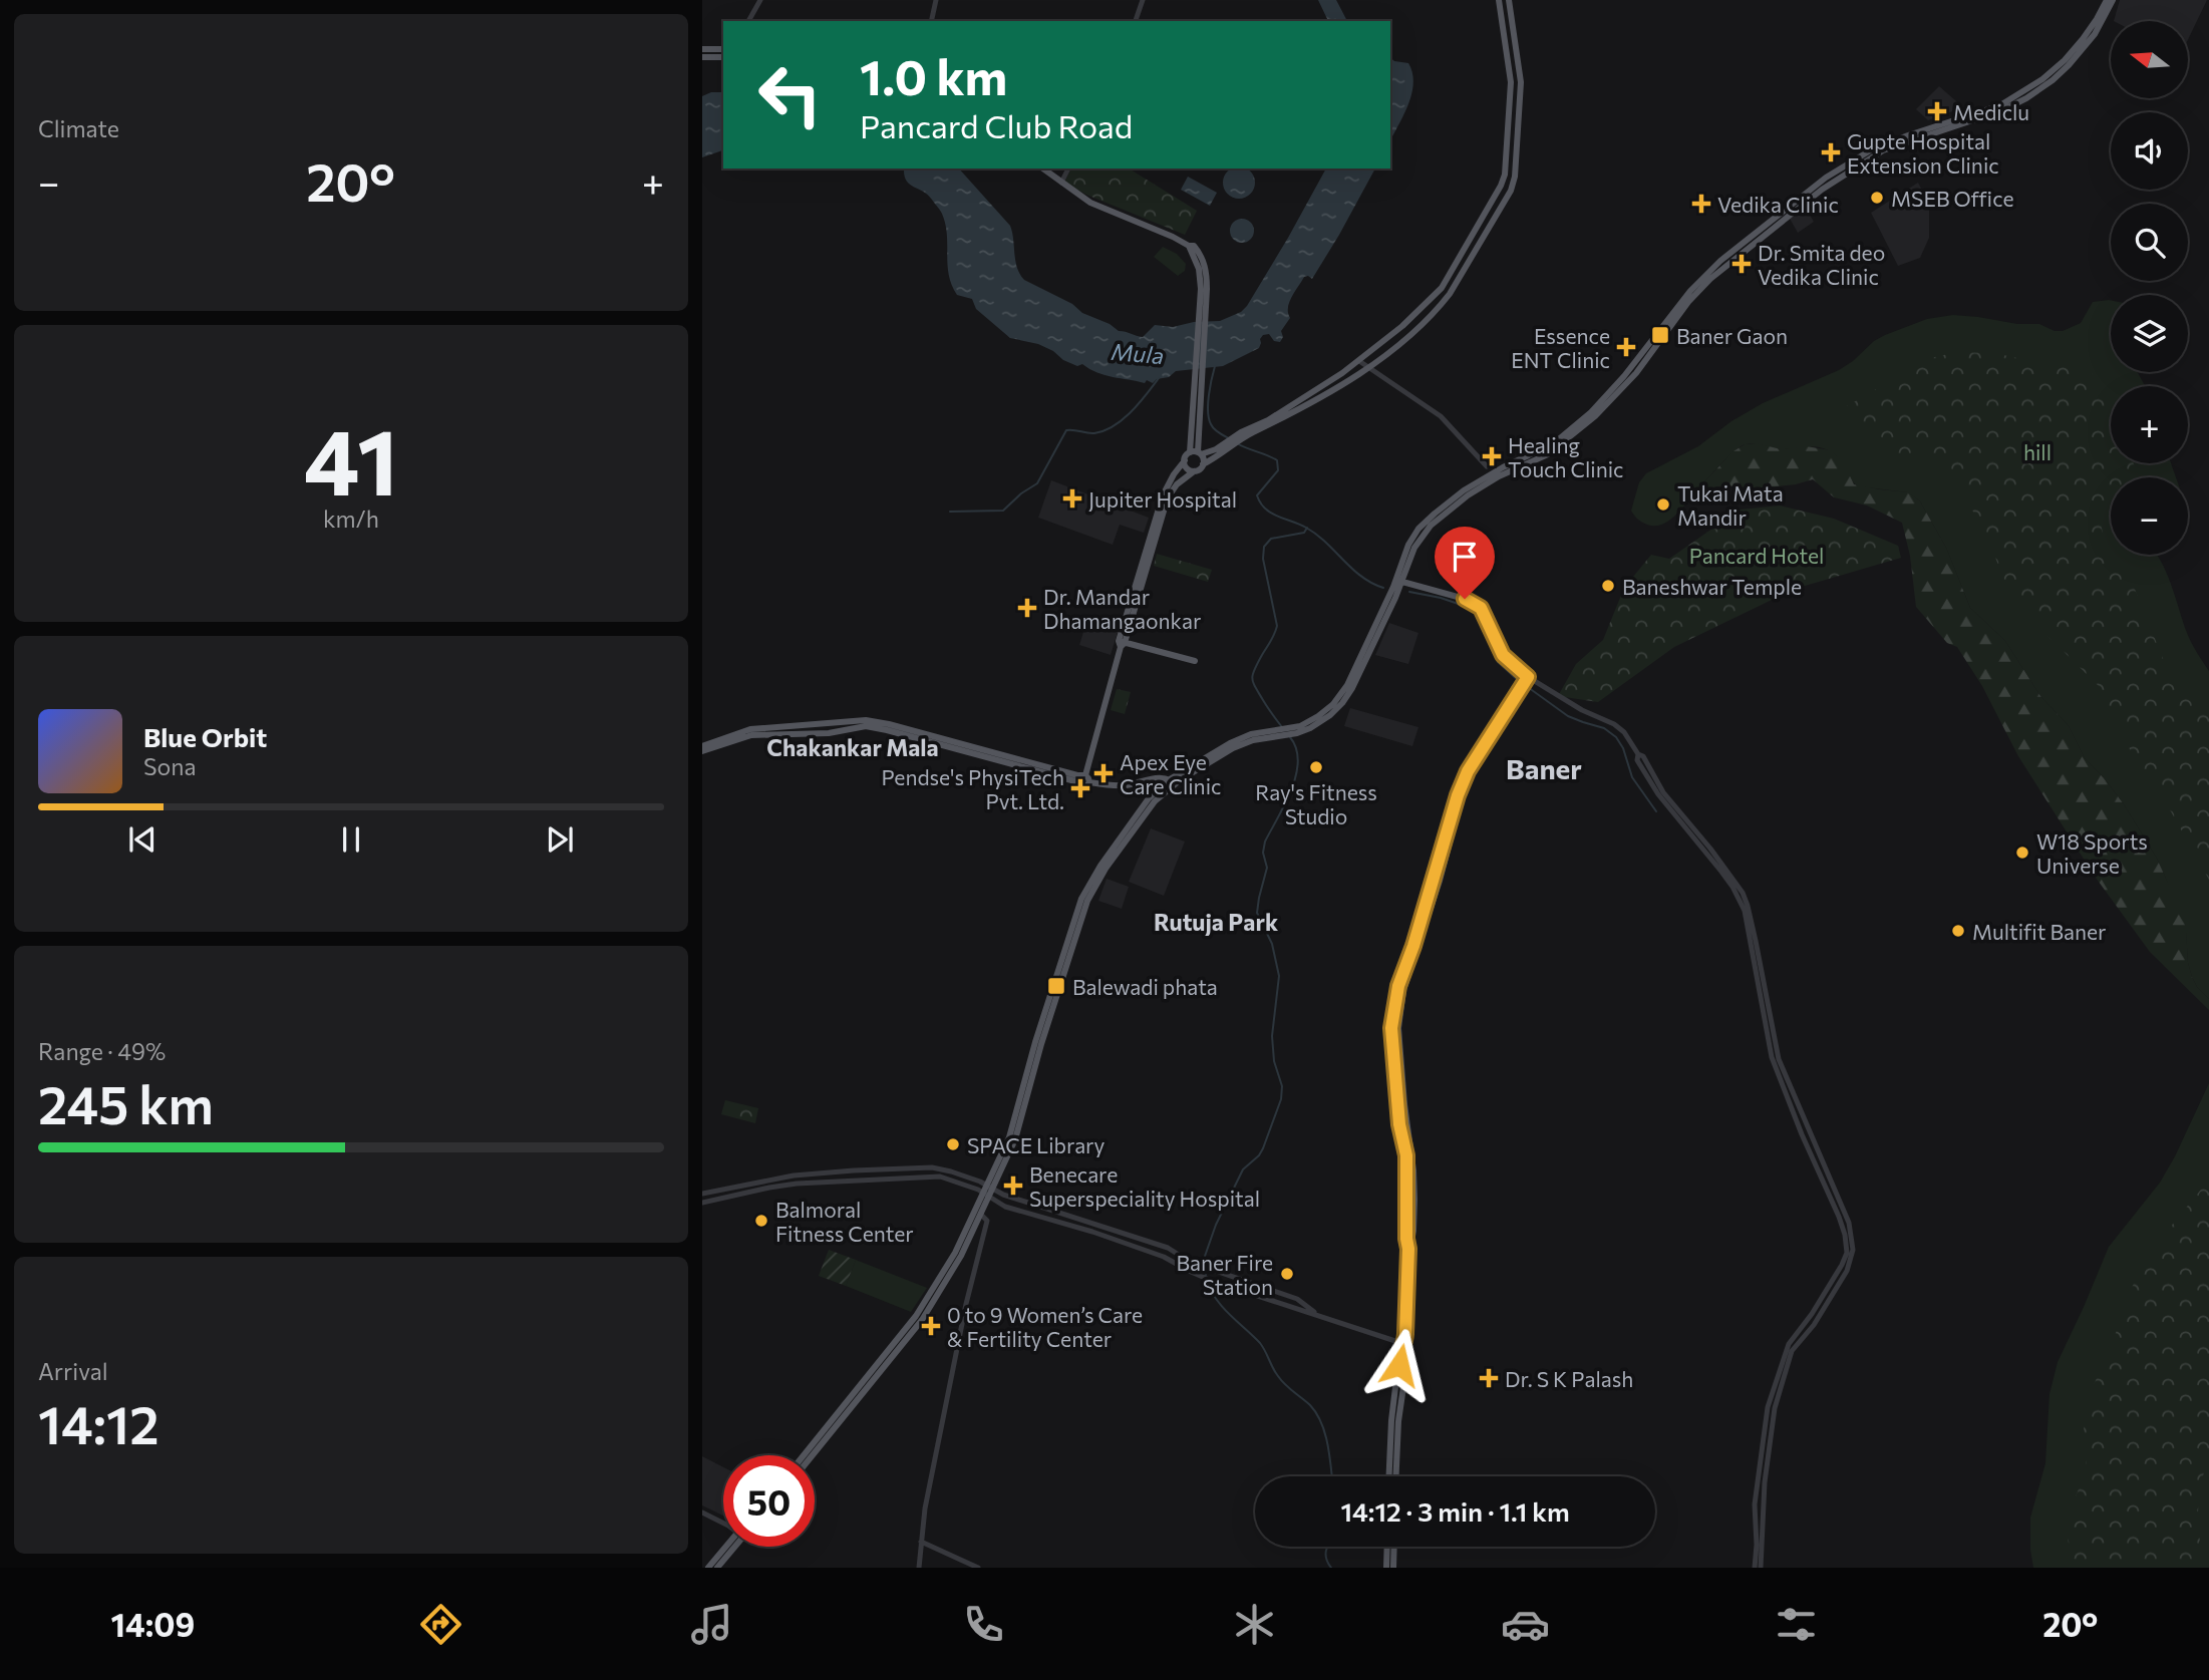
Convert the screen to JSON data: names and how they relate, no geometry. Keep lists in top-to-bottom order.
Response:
{
  "districts": ["Chakankar Mala", "Baner", "Rutuja Park"],
  "water": ["Mula"],
  "parks": ["hill", "Pancard Hotel"],
  "places": {
    "health": [
      "Mediclu",
      "Gupte Hospital Extension Clinic",
      "Vedika Clinic",
      "Dr. Smita deo Vedika Clinic",
      "Essence ENT Clinic",
      "Healing Touch Clinic",
      "Jupiter Hospital",
      "Dr. Mandar Dhamangaonkar",
      "Apex Eye Care Clinic",
      "Pendse's PhysiTech Pvt. Ltd.",
      "Benecare Superspeciality Hospital",
      "0 to 9 Women’s Care & Fertility Center",
      "Dr. S K Palash"
    ],
    "other": [
      "MSEB Office",
      "Tukai Mata Mandir",
      "Baneshwar Temple",
      "Ray's Fitness Studio",
      "W18 Sports Universe",
      "Multifit Baner",
      "SPACE Library",
      "Balmoral Fitness Center",
      "Baner Fire Station"
    ],
    "transit": ["Baner Gaon", "Balewadi phata"]
  },
  "north": "left",
  "page": {
    "tile": [
      "Climate",
      ["41", "km/h"],
      ["Range · 49%", "245 km"],
      ["Arrival", "14:12"]
    ],
    "map_buttons": ["+", "−"],
    "turn": ["1.0 km", "Pancard Club Road"],
    "heat": ["−", "20°", "+"],
    "song": ["Blue Orbit", "Sona"],
    "limit": "50",
    "trip": "14:12 · 3 min · 1.1 km",
    "tabs": ["14:09", "20°"]
  }
}
